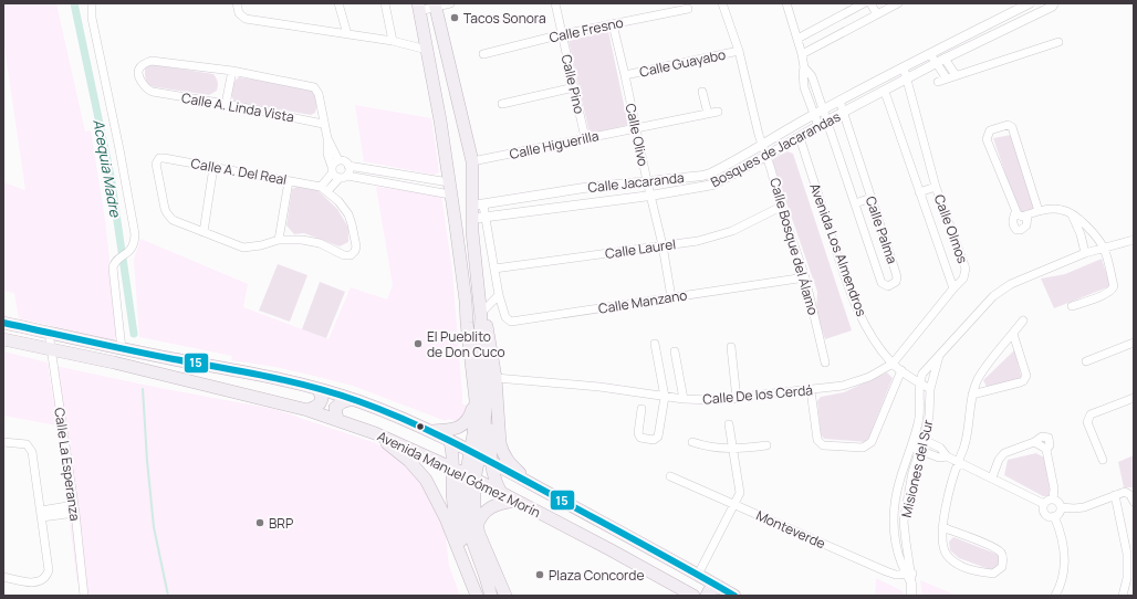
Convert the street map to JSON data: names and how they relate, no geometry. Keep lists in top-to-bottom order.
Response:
{
  "streets": {
    "main road": ["Avenida Manuel Gómez Morín"],
    "street": [
      "Calle Fresno",
      "Calle Guayabo",
      "Calle Pino",
      "Calle A. Linda Vista",
      "Calle Olivo",
      "Calle Higuerilla",
      "Bosques de Jacarandas",
      "Calle A. Del Real",
      "Calle Jacaranda",
      "Calle Olmos",
      "Calle Palma",
      "Calle Bosque del Álamo",
      "Calle Laurel",
      "Avenida Los Almendros",
      "Calle Manzano",
      "Calle De los Cerdá",
      "Calle La Esperanza",
      "Misiones del Sur",
      "Monteverde"
    ]
  },
  "crossings": [
    ["Calle Fresno", "Calle Pino"],
    ["Calle Fresno", "Calle Olivo"],
    ["Calle Guayabo", "Calle Olivo"],
    ["Calle Guayabo", "Calle Bosque del Álamo"],
    ["Calle Pino", "Calle Higuerilla"],
    ["Calle Olivo", "Calle Higuerilla"],
    ["Calle Olivo", "Bosques de Jacarandas"],
    ["Calle Olivo", "Calle Jacaranda"],
    ["Calle Olivo", "Calle Laurel"],
    ["Calle Olivo", "Calle Manzano"],
    ["Bosques de Jacarandas", "Calle Olmos"],
    ["Bosques de Jacarandas", "Calle Palma"],
    ["Bosques de Jacarandas", "Calle Bosque del Álamo"],
    ["Bosques de Jacarandas", "Avenida Los Almendros"],
    ["Bosques de Jacarandas", "Calle Manzano"],
    ["Calle Jacaranda", "Calle Olmos"],
    ["Calle Jacaranda", "Calle Palma"],
    ["Calle Jacaranda", "Calle Bosque del Álamo"],
    ["Calle Jacaranda", "Calle Manzano"],
    ["Calle Olmos", "Calle De los Cerdá"],
    ["Calle Bosque del Álamo", "Calle Laurel"],
    ["Calle Bosque del Álamo", "Calle Manzano"],
    ["Calle Laurel", "Calle Manzano"],
    ["Avenida Los Almendros", "Calle De los Cerdá"],
    ["Avenida Los Almendros", "Misiones del Sur"],
    ["Calle La Esperanza", "Avenida Manuel Gómez Morín"],
    ["Misiones del Sur", "Monteverde"]
  ],
  "water": ["Acequia Madre"],
  "places": [
    "Tacos Sonora",
    "El Pueblito de Don Cuco",
    "BRP",
    "Plaza Concorde"
  ],
  "lines": ["transit line 15"]
}
